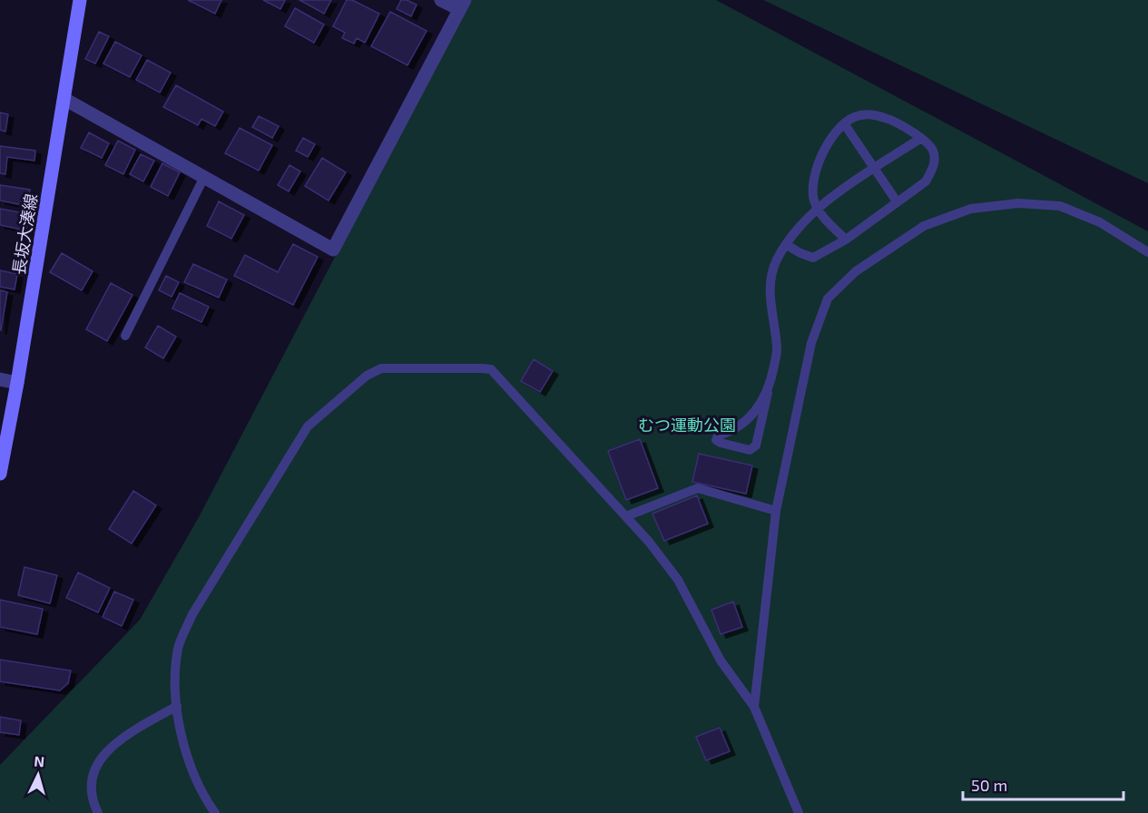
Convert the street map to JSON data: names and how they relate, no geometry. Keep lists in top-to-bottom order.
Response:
{
  "streets": {
    "main road": ["長坂大湊線"]
  },
  "parks": ["むつ運動公園"],
  "scale_bar": "50 m",
  "north": "top"
}
